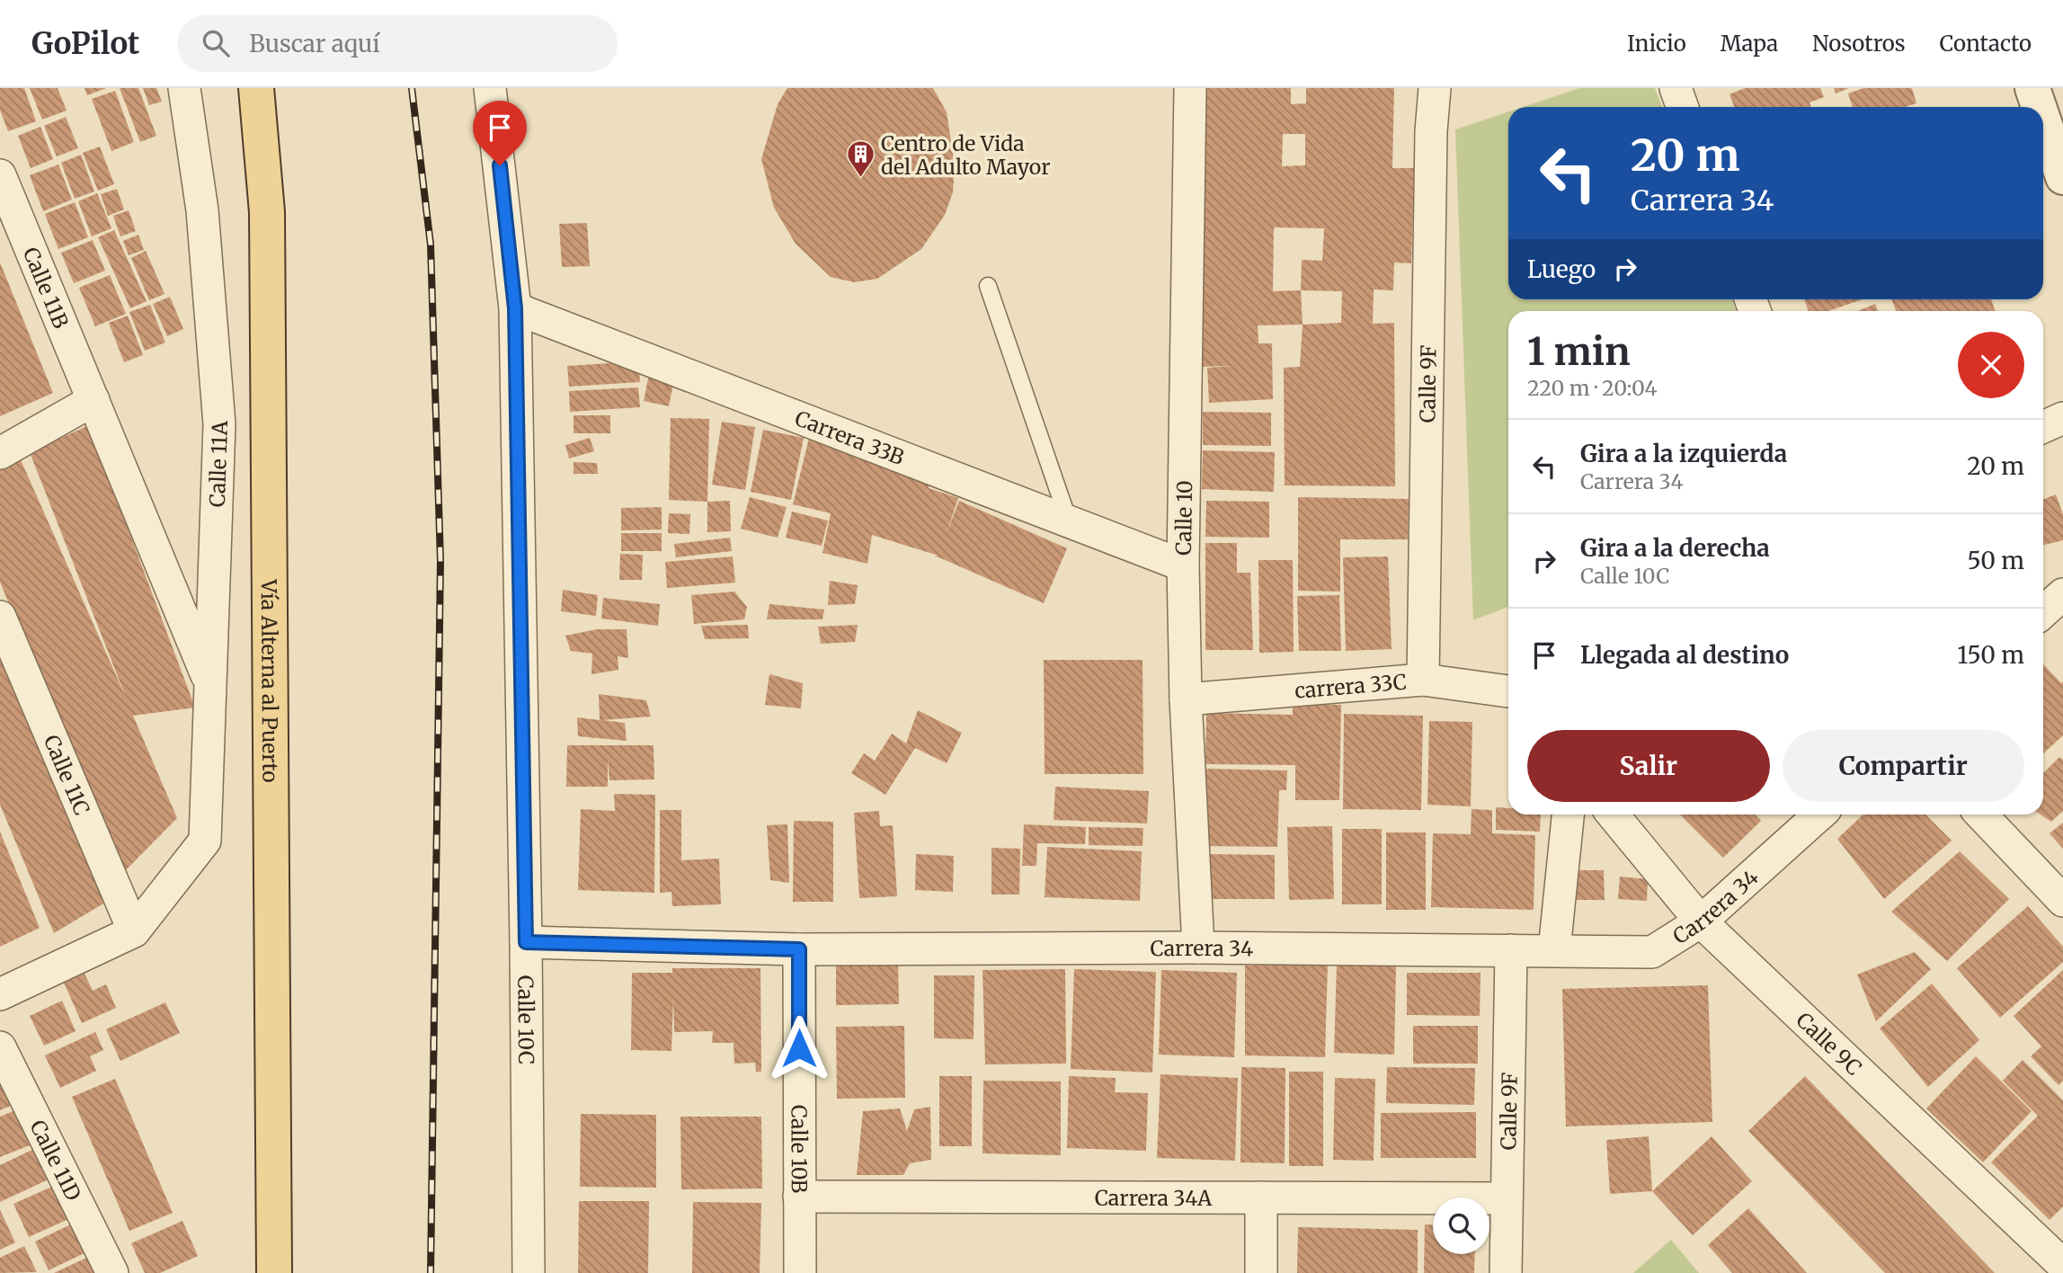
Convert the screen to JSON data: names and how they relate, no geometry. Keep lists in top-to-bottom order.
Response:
{
  "streets": {
    "main road": ["Vía Alterna al Puerto"],
    "street": [
      "Calle 11B",
      "Calle 9F",
      "Carrera 33B",
      "Calle 11A",
      "Calle 10",
      "carrera 33C",
      "Calle 11C",
      "Carrera 34",
      "Calle 10C",
      "Calle 9C",
      "Calle 10B",
      "Calle 11D",
      "Carrera 34A"
    ]
  },
  "crossings": [
    ["Calle 11B", "Calle 11A"],
    ["Calle 9F", "carrera 33C"],
    ["Calle 9F", "Carrera 34"],
    ["Calle 9F", "Carrera 34A"],
    ["Carrera 33B", "Calle 10"],
    ["Carrera 33B", "Calle 10C"],
    ["Calle 11A", "Calle 11C"],
    ["Calle 10", "carrera 33C"],
    ["Calle 10", "Carrera 34"],
    ["Carrera 34", "Calle 10C"],
    ["Carrera 34", "Calle 9C"],
    ["Carrera 34", "Calle 10B"],
    ["Calle 10B", "Carrera 34A"]
  ],
  "places": {
    "building": ["Centro de Vida del Adulto Mayor"]
  },
  "page": {
    "header": "GoPilot",
    "search": "Buscar aquí",
    "nav": [
      "Inicio",
      "Mapa",
      "Nosotros",
      "Contacto"
    ],
    "turn": ["20 m", "Carrera 34"],
    "then": "Luego",
    "heading": ["1 min", "220 m · 20:04"],
    "list": [
      {
        "name": "Gira a la izquierda",
        "note": "Carrera 34",
        "value": "20 m"
      },
      {
        "name": "Gira a la derecha",
        "note": "Calle 10C",
        "value": "50 m"
      },
      {
        "name": "Llegada al destino",
        "value": "150 m"
      }
    ],
    "buttons": ["Salir", "Compartir"]
  }
}
